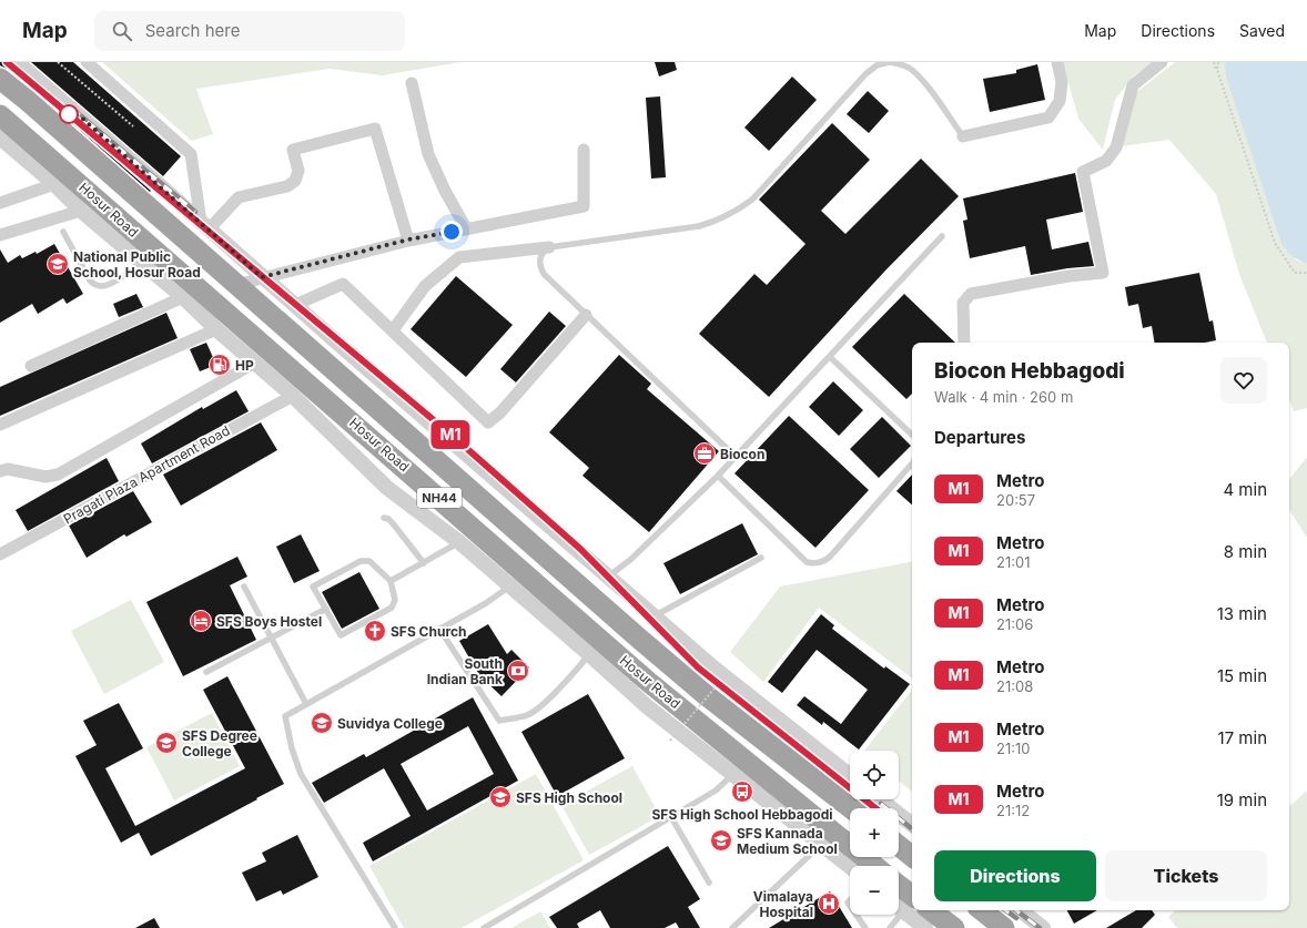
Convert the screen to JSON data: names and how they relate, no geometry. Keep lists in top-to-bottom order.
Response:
{
  "streets": {
    "highway": ["Hosur Road", "NH44"],
    "street": ["Pragati Plaza Apartment Road"]
  },
  "places": {
    "school or university": [
      "National Public School, Hosur Road",
      "Suvidya College",
      "SFS Degree College",
      "SFS High School",
      "SFS Kannada Medium School"
    ],
    "fuel station": ["HP"],
    "office": ["Biocon"],
    "hotel": ["SFS Boys Hostel"],
    "church": ["SFS Church"],
    "bank": ["South Indian Bank"],
    "bus stop": ["SFS High School Hebbagodi"],
    "hospital": ["Vimalaya Hospital"]
  },
  "lines": ["metro line M1"],
  "page": {
    "header": "Map",
    "search": "Search here",
    "nav": ["Map", "Directions", "Saved"],
    "on_map": "M1",
    "heading": [
      ["Biocon Hebbagodi", "Walk · 4 min · 260 m"],
      "Departures"
    ],
    "list": [
      {
        "mark": "M1",
        "name": "Metro",
        "note": "20:57",
        "value": "4 min"
      },
      {
        "mark": "M1",
        "name": "Metro",
        "note": "21:01",
        "value": "8 min"
      },
      {
        "mark": "M1",
        "name": "Metro",
        "note": "21:06",
        "value": "13 min"
      },
      {
        "mark": "M1",
        "name": "Metro",
        "note": "21:08",
        "value": "15 min"
      },
      {
        "mark": "M1",
        "name": "Metro",
        "note": "21:10",
        "value": "17 min"
      },
      {
        "mark": "M1",
        "name": "Metro",
        "note": "21:12",
        "value": "19 min"
      }
    ],
    "map_buttons": ["+", "−"],
    "buttons": ["Directions", "Tickets"]
  }
}
